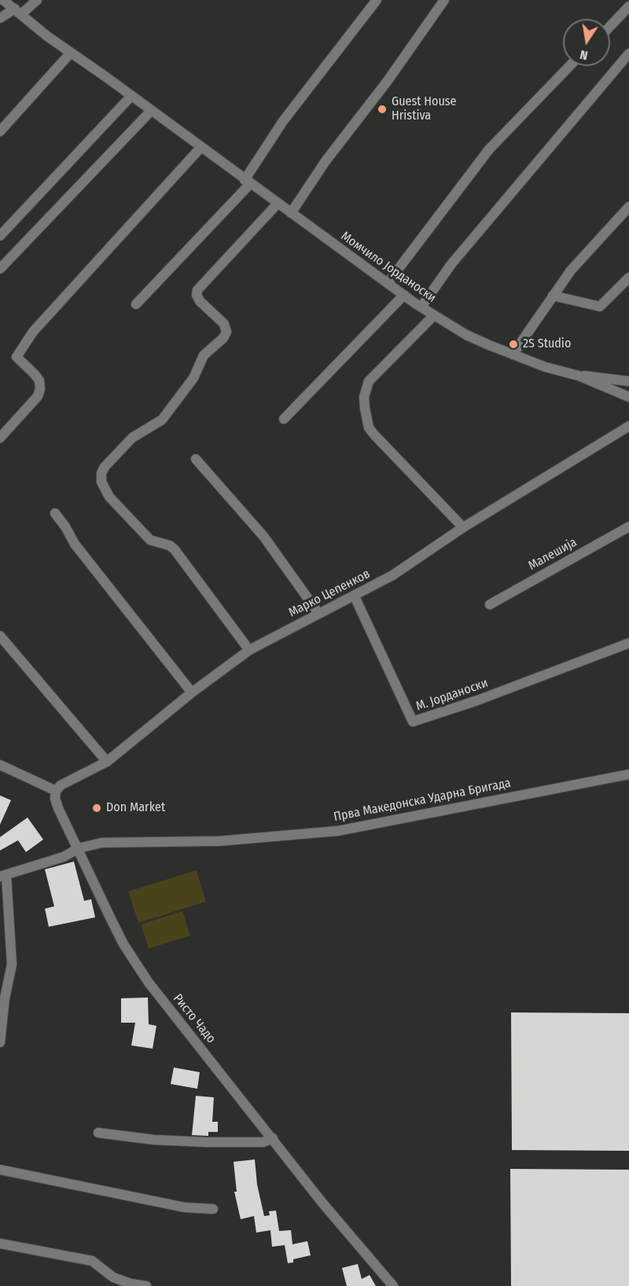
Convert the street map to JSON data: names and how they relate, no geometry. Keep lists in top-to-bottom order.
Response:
{
  "streets": {
    "street": [
      "Момчило Јорданоски",
      "Малешија",
      "Марко Цепенков",
      "М. Јорданоски",
      "Прва Македонска Ударна Бригада",
      "Ристо Чадо"
    ]
  },
  "crossings": [
    ["Марко Цепенков", "М. Јорданоски"],
    ["Марко Цепенков", "Ристо Чадо"],
    ["Прва Македонска Ударна Бригада", "Ристо Чадо"]
  ],
  "places": ["Guest House Hristiva", "2S Studio", "Don Market"],
  "north": "bottom"
}
